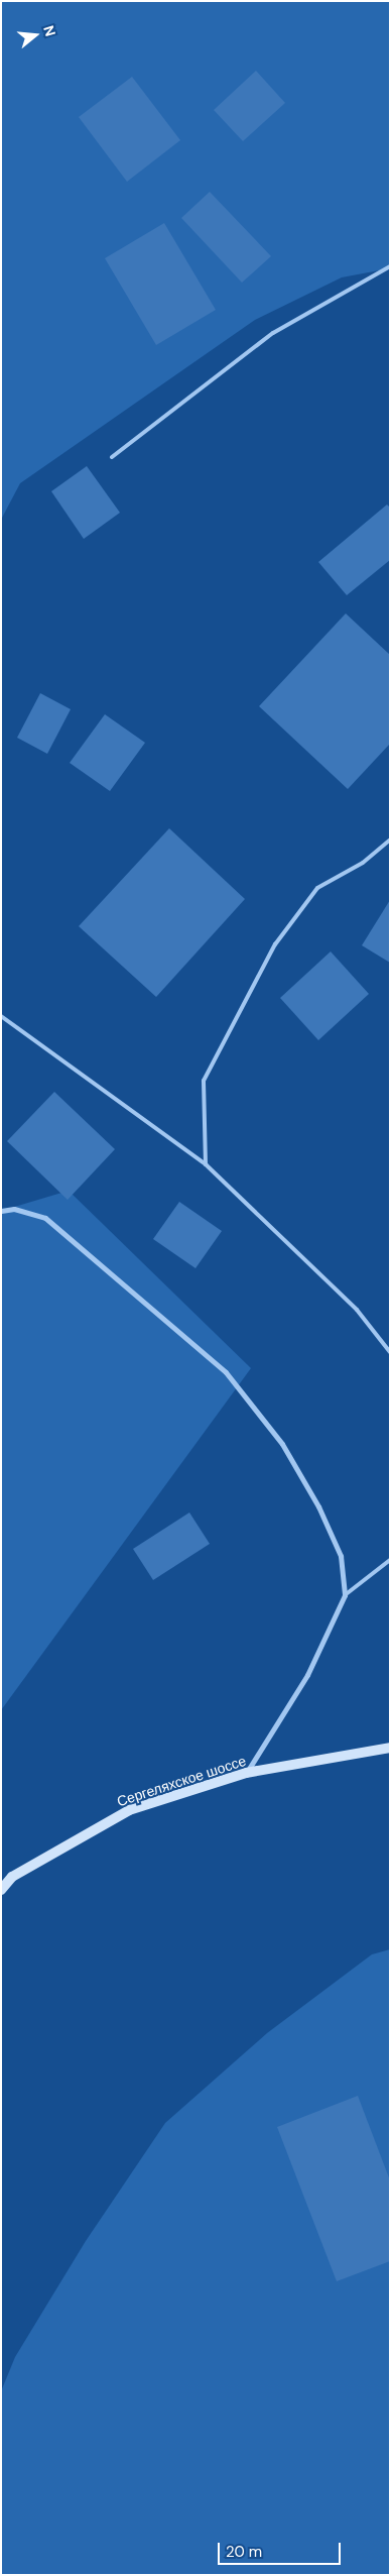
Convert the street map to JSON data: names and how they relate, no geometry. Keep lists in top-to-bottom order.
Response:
{
  "streets": {
    "main road": ["Сергеляхское шоссе"]
  },
  "scale_bar": "20 m",
  "north": "right"
}
